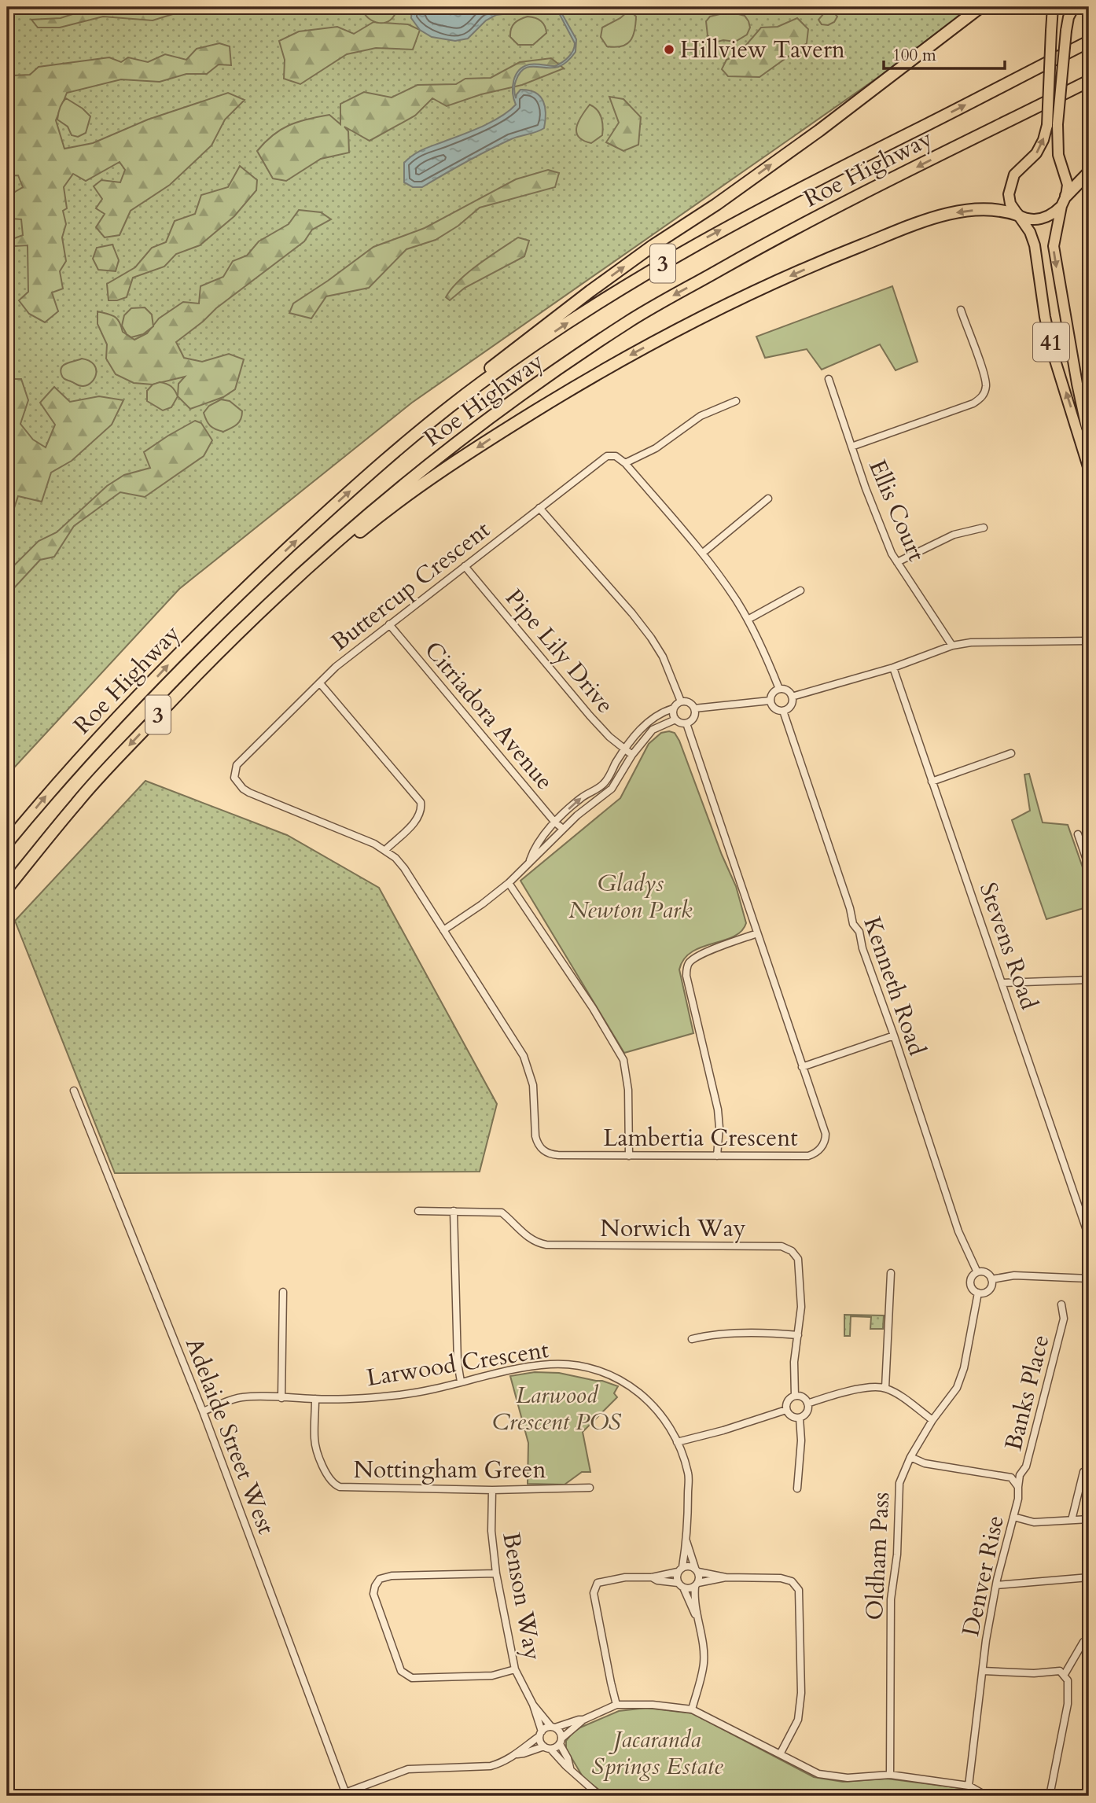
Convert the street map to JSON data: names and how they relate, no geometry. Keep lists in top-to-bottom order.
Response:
{
  "streets": {
    "highway": ["Roe Highway", "3"],
    "main road": ["41"],
    "street": [
      "Ellis Court",
      "Buttercup Crescent",
      "Pipe Lily Drive",
      "Citriadora Avenue",
      "Stevens Road",
      "Kenneth Road",
      "Lambertia Crescent",
      "Norwich Way",
      "Larwood Crescent",
      "Banks Place",
      "Adelaide Street West",
      "Nottingham Green",
      "Oldham Pass",
      "Denver Rise",
      "Benson Way"
    ]
  },
  "crossings": [
    ["Buttercup Crescent", "Pipe Lily Drive"],
    ["Buttercup Crescent", "Citriadora Avenue"],
    ["Buttercup Crescent", "Lambertia Crescent"],
    ["Kenneth Road", "Oldham Pass"],
    ["Larwood Crescent", "Adelaide Street West"],
    ["Larwood Crescent", "Nottingham Green"],
    ["Banks Place", "Denver Rise"],
    ["Nottingham Green", "Benson Way"],
    ["Oldham Pass", "Denver Rise"]
  ],
  "parks": ["Gladys Newton Park", "Larwood Crescent POS", "Jacaranda Springs Estate"],
  "places": ["Hillview Tavern"],
  "scale_bar": "100 m"
}
